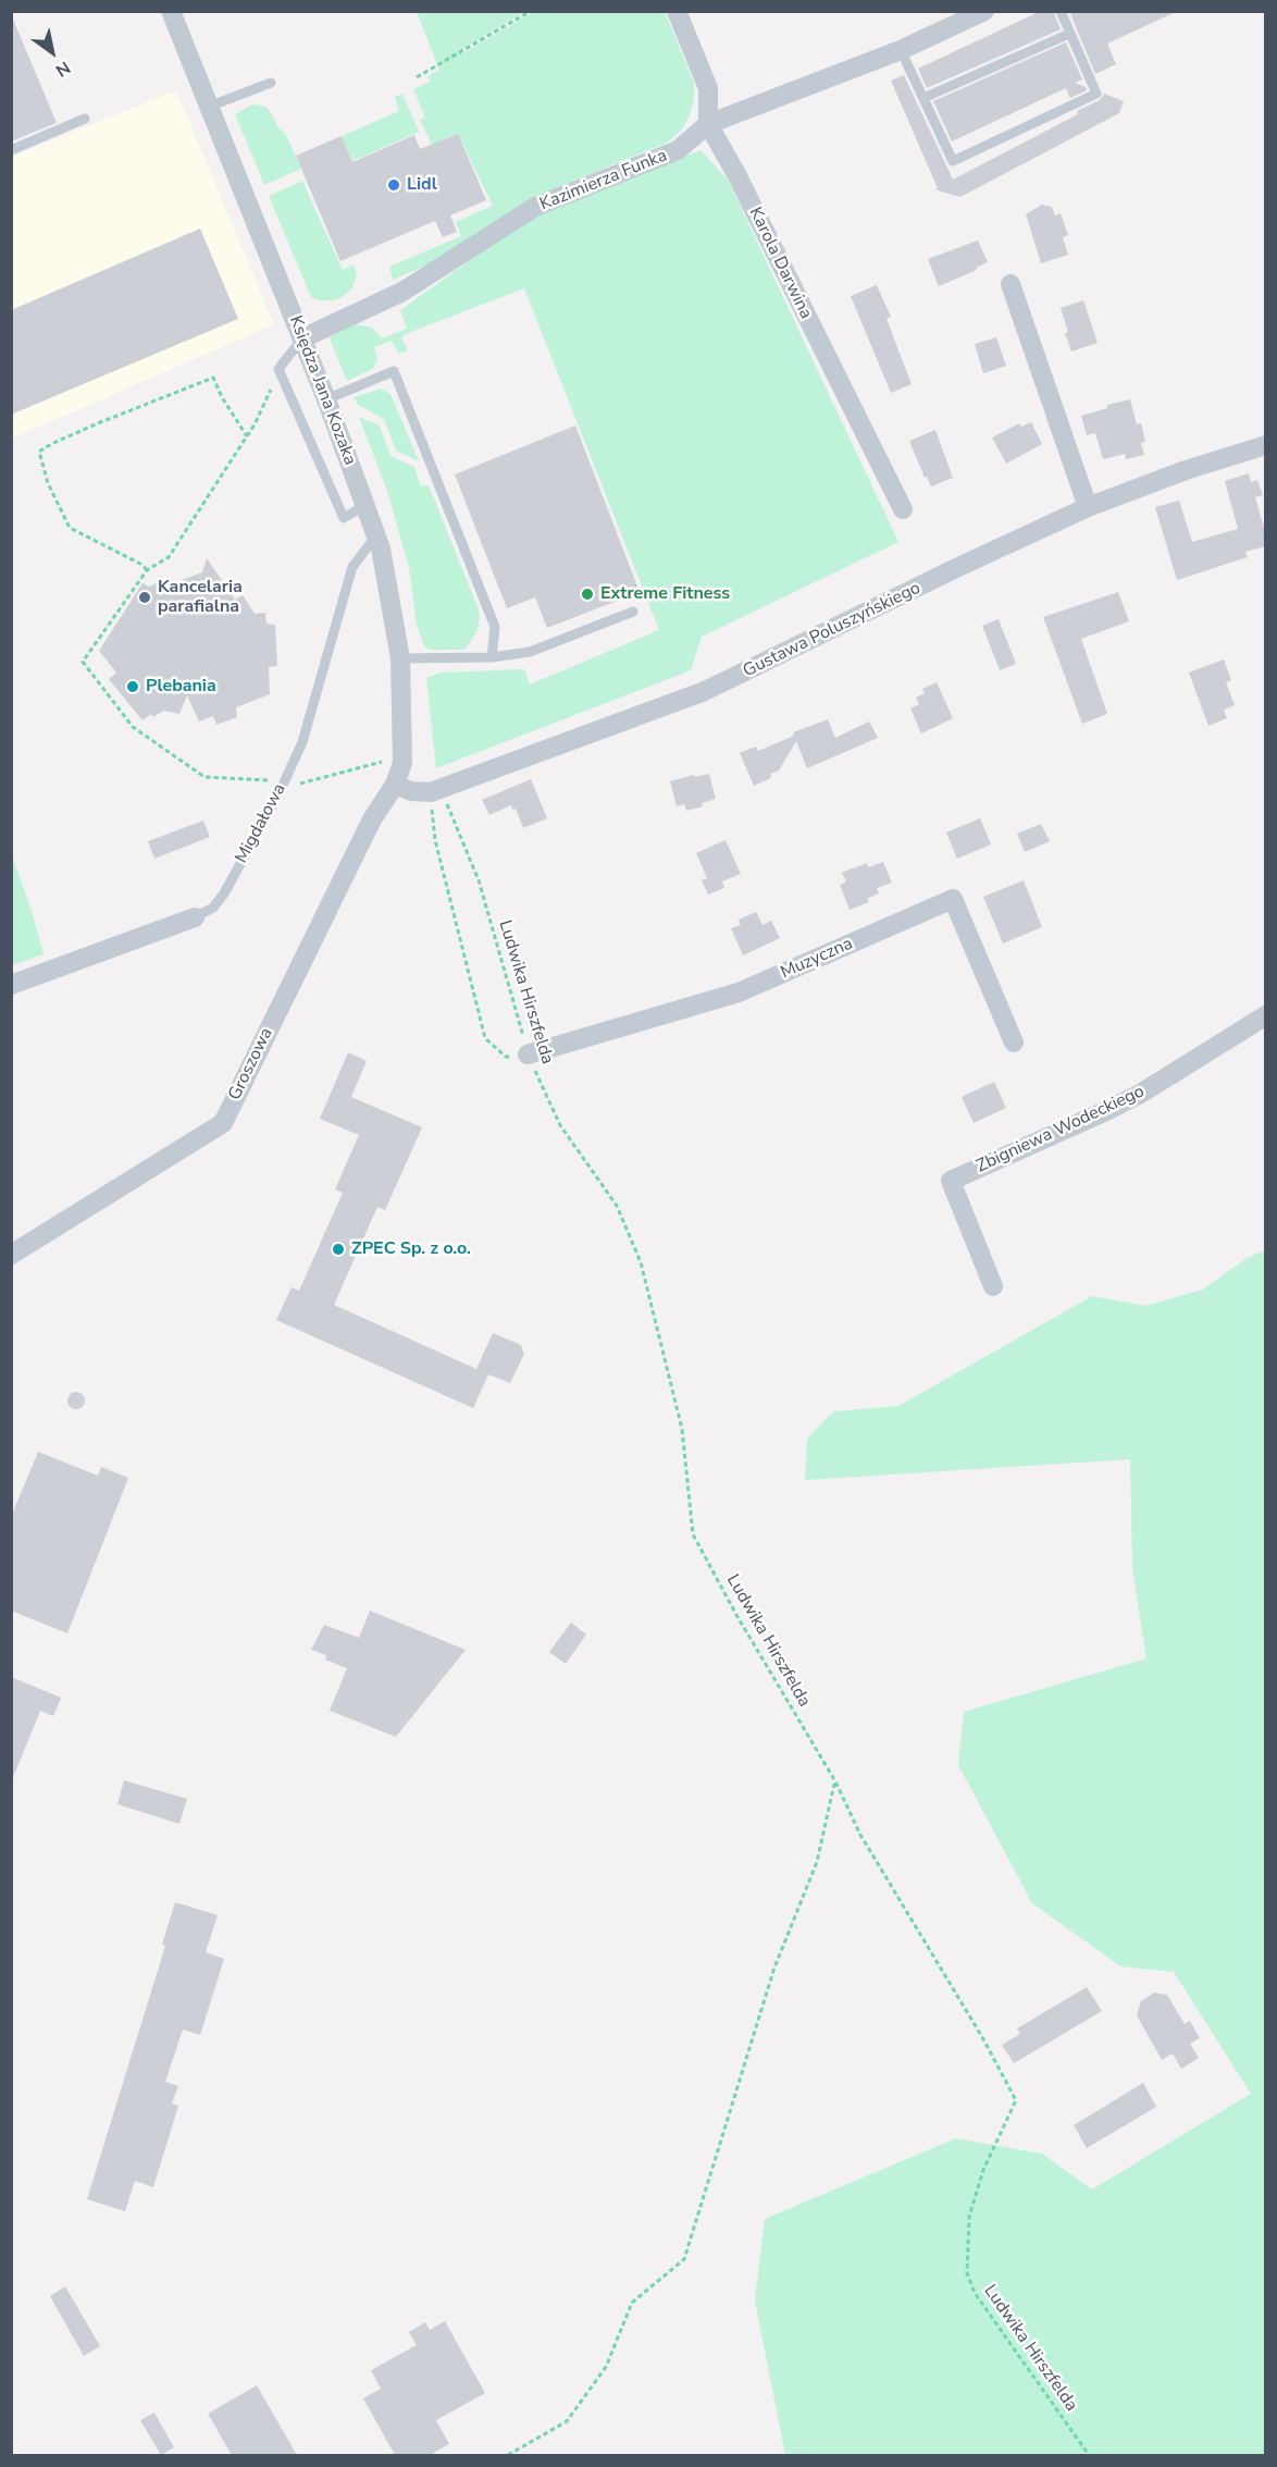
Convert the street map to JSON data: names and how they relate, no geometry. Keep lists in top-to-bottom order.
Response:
{
  "streets": {
    "street": [
      "Kazimierza Funka",
      "Karola Darwina",
      "Księdza Jana Kozaka",
      "Gustawa Poluszyńskiego",
      "Migdałowa",
      "Muzyczna",
      "Groszowa",
      "Zbigniewa Wodeckiego"
    ],
    "path": ["Ludwika Hirszfelda"]
  },
  "crossings": [
    ["Kazimierza Funka", "Karola Darwina"],
    ["Kazimierza Funka", "Księdza Jana Kozaka"],
    ["Księdza Jana Kozaka", "Migdałowa"],
    ["Księdza Jana Kozaka", "Groszowa"],
    ["Gustawa Poluszyńskiego", "Ludwika Hirszfelda"],
    ["Muzyczna", "Ludwika Hirszfelda"]
  ],
  "places": [
    "Lidl",
    "Extreme Fitness",
    "Kancelaria parafialna",
    "Plebania",
    "ZPEC Sp. z o.o."
  ],
  "north": "bottom right"
}
